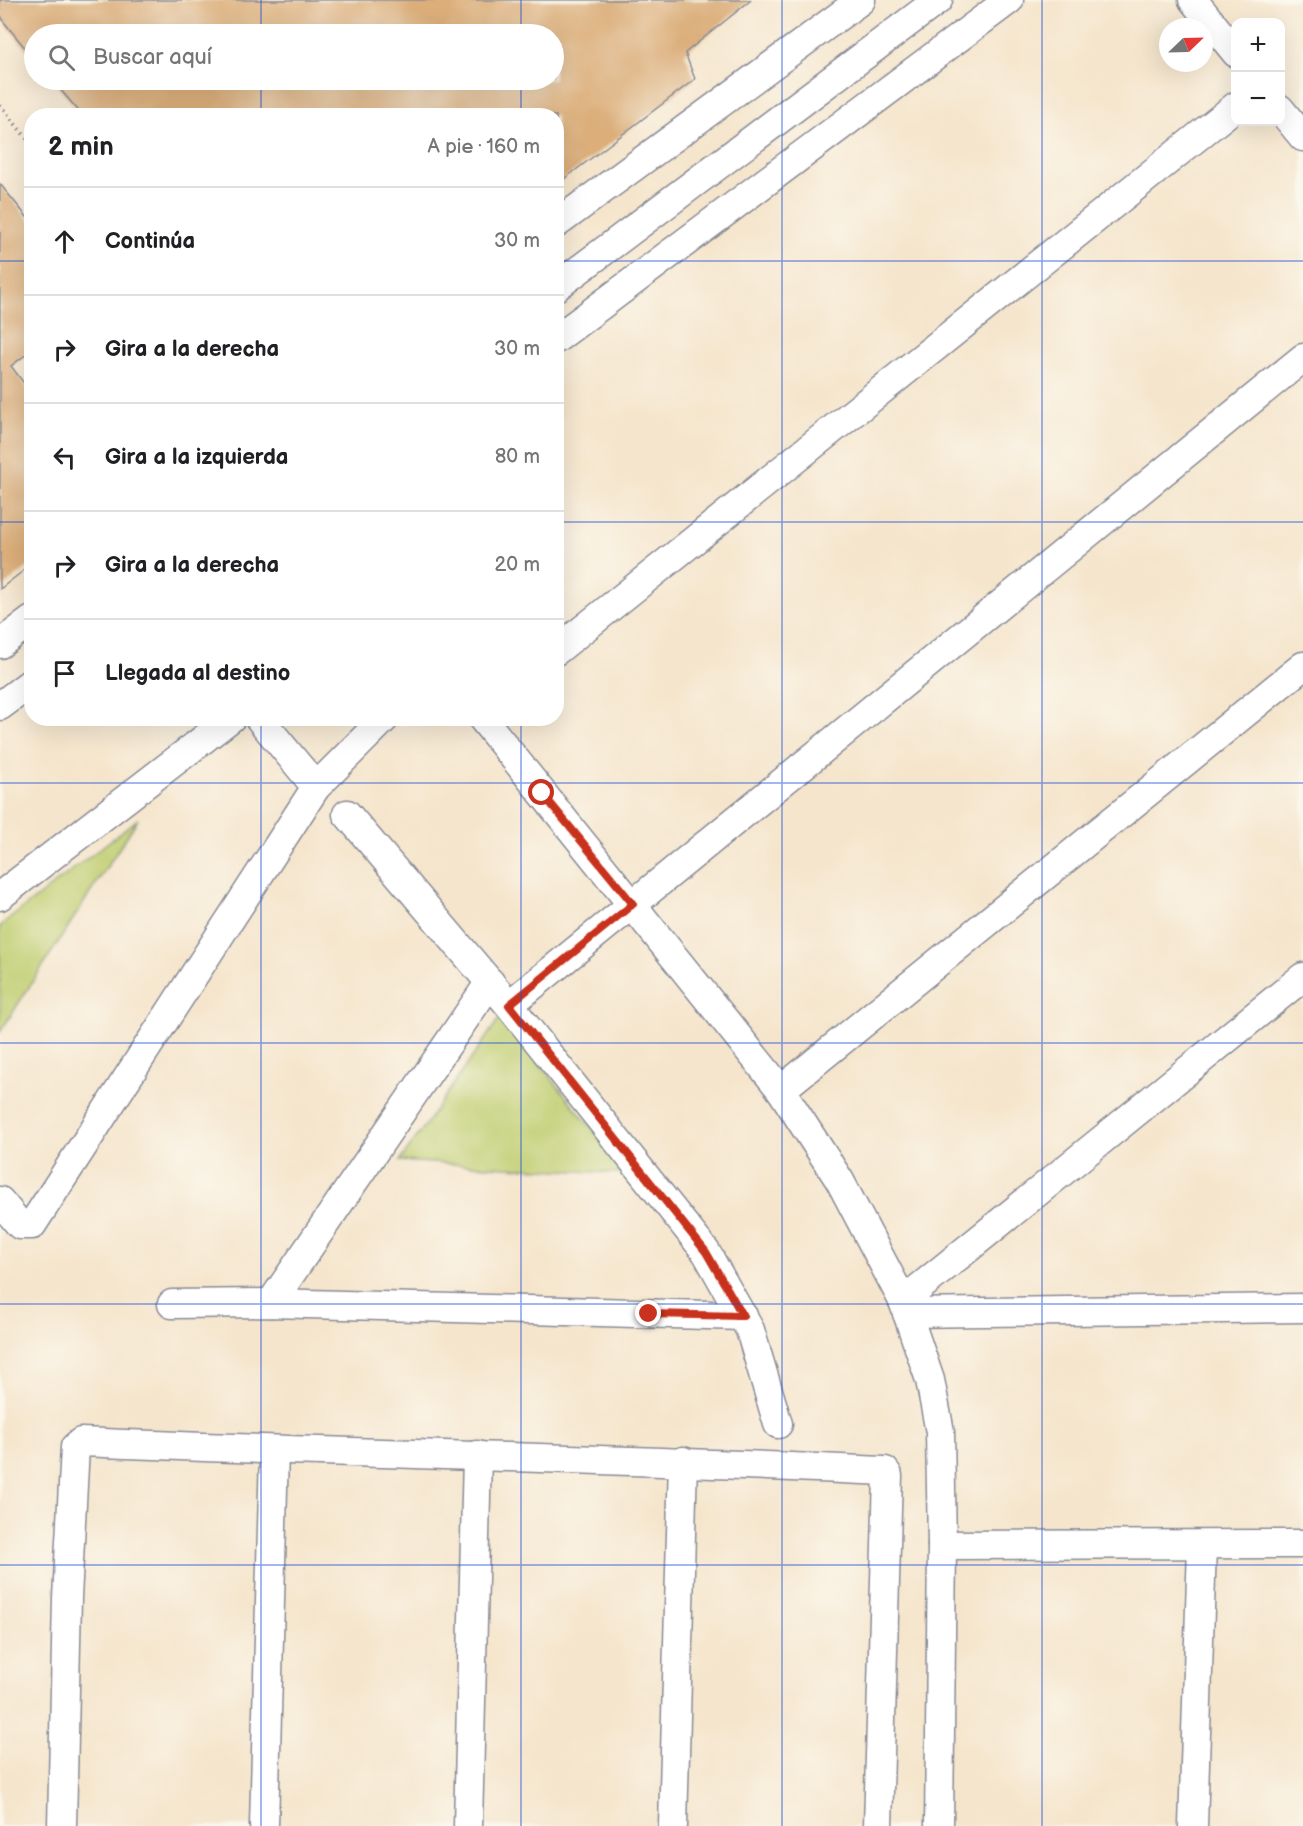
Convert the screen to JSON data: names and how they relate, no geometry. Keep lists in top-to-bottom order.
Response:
{
  "north": "top right",
  "page": {
    "map_buttons": ["+", "−"],
    "search": "Buscar aquí",
    "heading": ["2 min", "A pie · 160 m"],
    "list": [
      ["Continúa", "30 m"],
      ["Gira a la derecha", "30 m"],
      ["Gira a la izquierda", "80 m"],
      ["Gira a la derecha", "20 m"],
      "Llegada al destino"
    ]
  }
}
